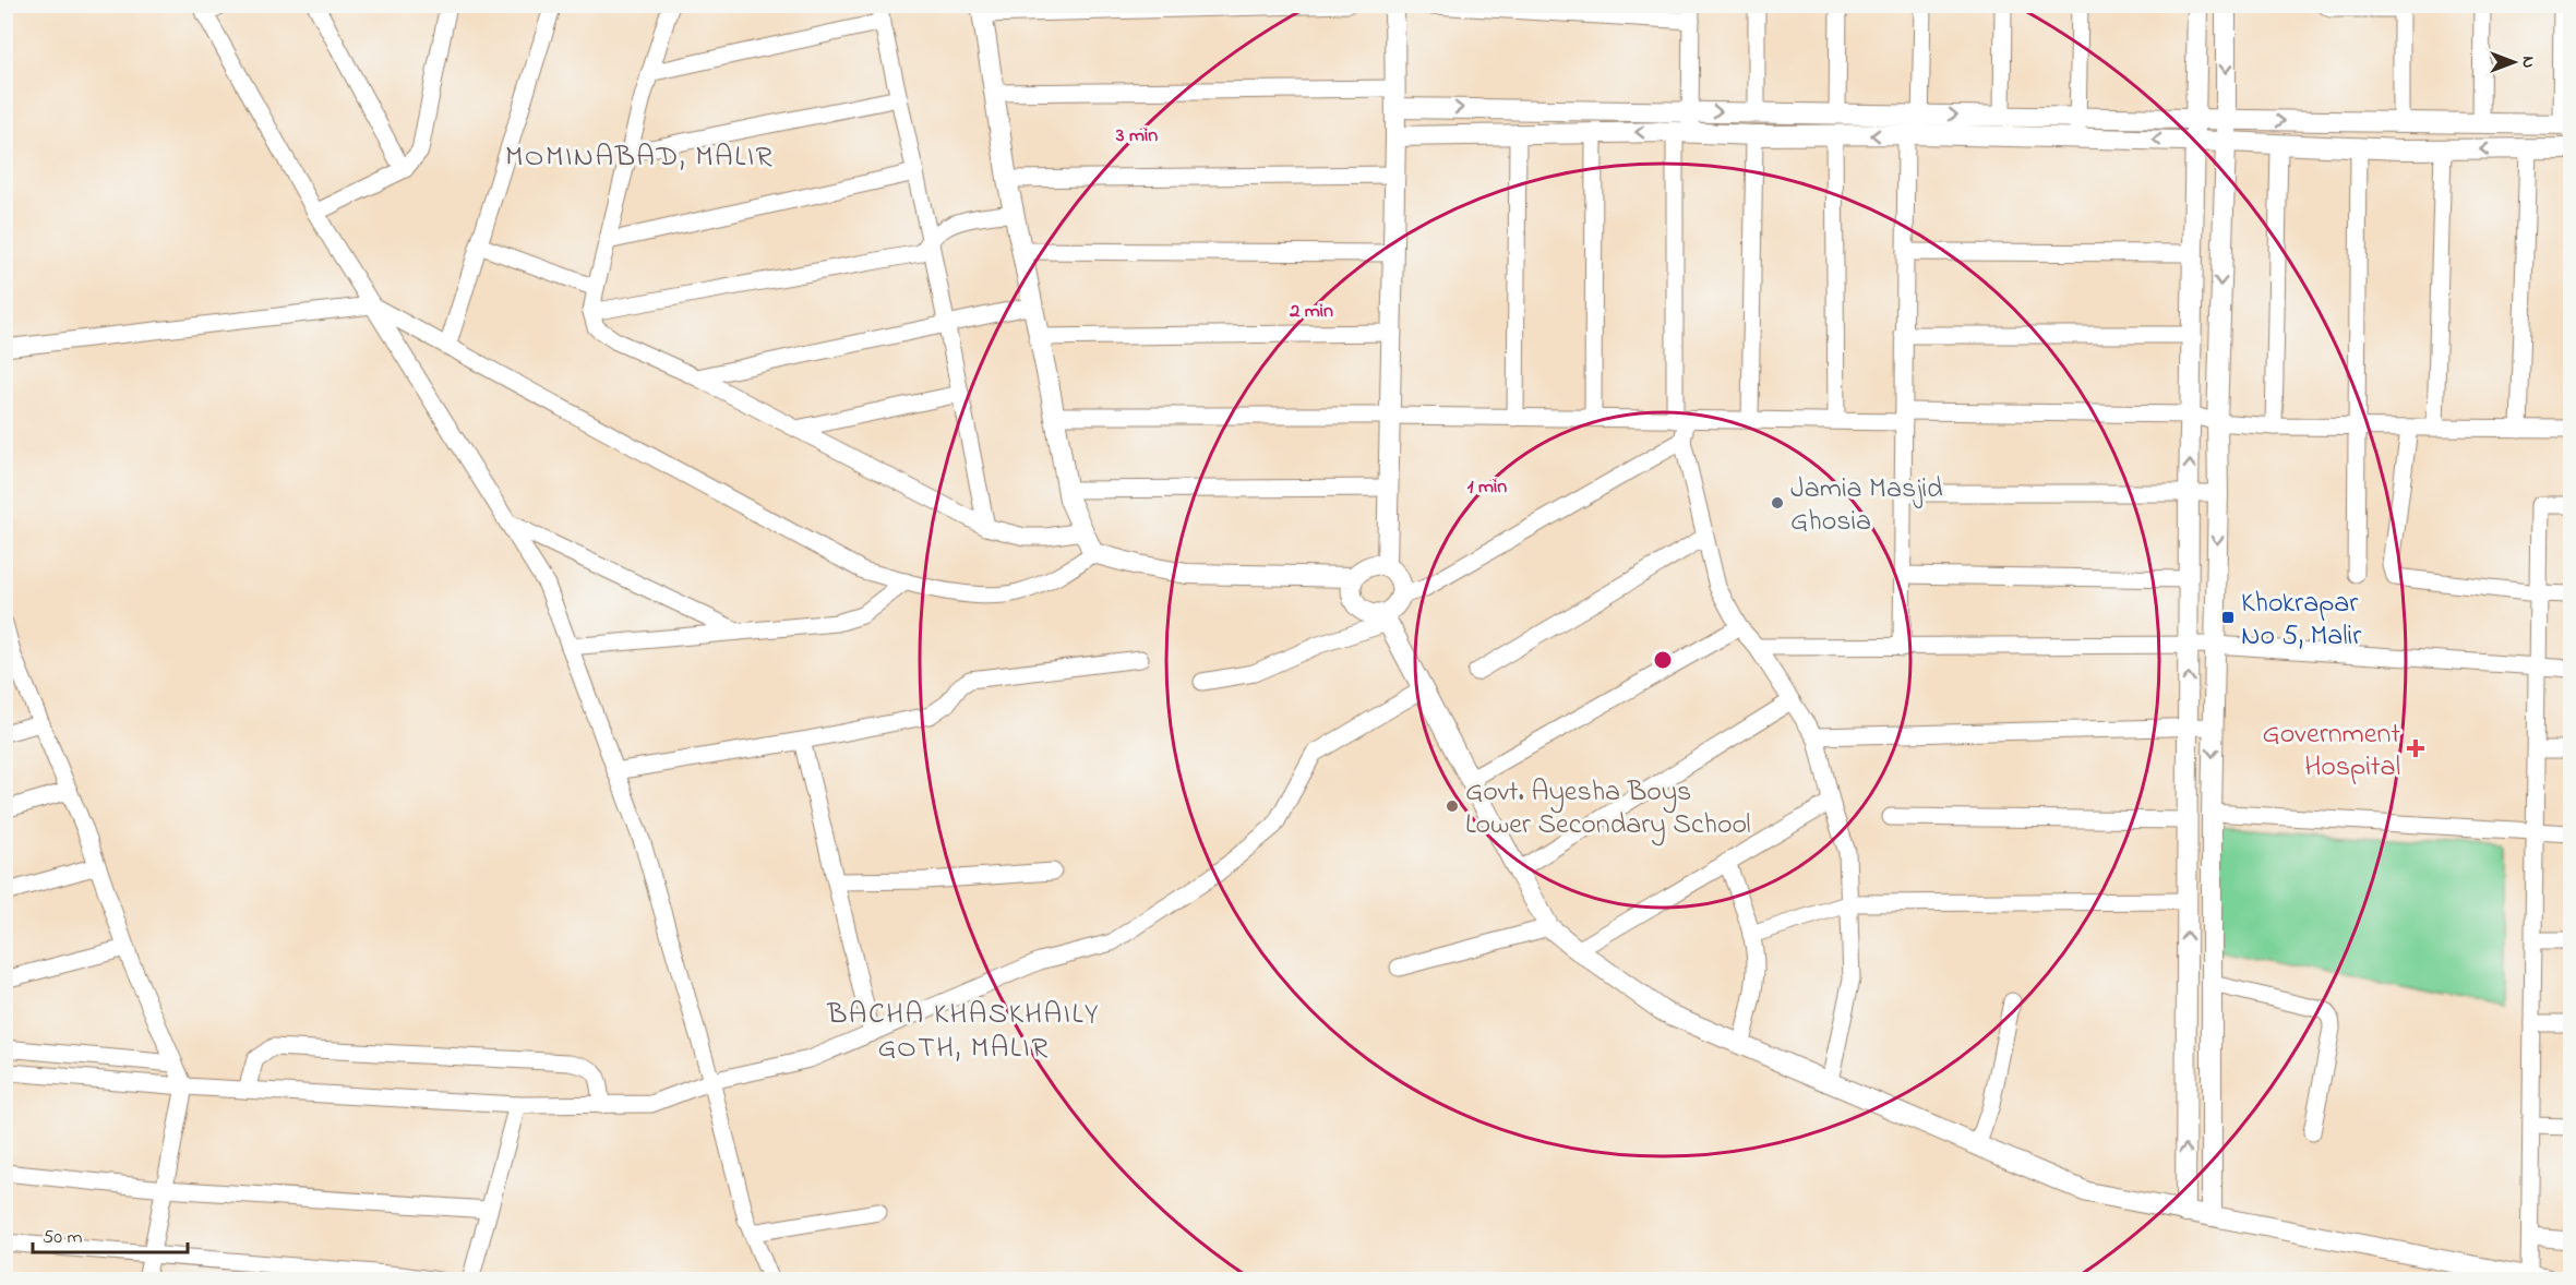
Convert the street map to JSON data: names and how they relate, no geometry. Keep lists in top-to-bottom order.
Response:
{
  "districts": ["MOMINABAD, MALIR", "BACHA KHASKHAILY GOTH, MALIR"],
  "places": {
    "other": ["Jamia Masjid Ghosia", "Govt. Ayesha Boys Lower Secondary School"],
    "transit": ["Khokrapar No 5, Malir"],
    "health": ["Government Hospital"]
  },
  "scale_bar": "50 m",
  "north": "right",
  "rings": ["3 min", "2 min", "1 min"]
}
